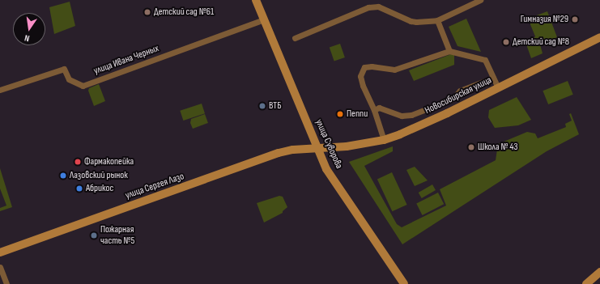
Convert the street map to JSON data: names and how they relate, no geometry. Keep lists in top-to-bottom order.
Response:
{
  "streets": {
    "street": [
      "улица Ивана Черных",
      "Новосибирская улица",
      "улица Суворова",
      "улица Сергея Лазо"
    ]
  },
  "crossings": [
    ["улица Ивана Черных", "улица Суворова"],
    ["Новосибирская улица", "улица Суворова"],
    ["Новосибирская улица", "улица Сергея Лазо"],
    ["улица Суворова", "улица Сергея Лазо"]
  ],
  "places": [
    "Детский сад №61",
    "Гимназия №29",
    "Детский сад №8",
    "ВТБ",
    "Пеппи",
    "Школа № 43",
    "Фармакопейка",
    "Лазовский рынок",
    "Абрикос",
    "Пожарная часть №5"
  ],
  "north": "bottom"
}
